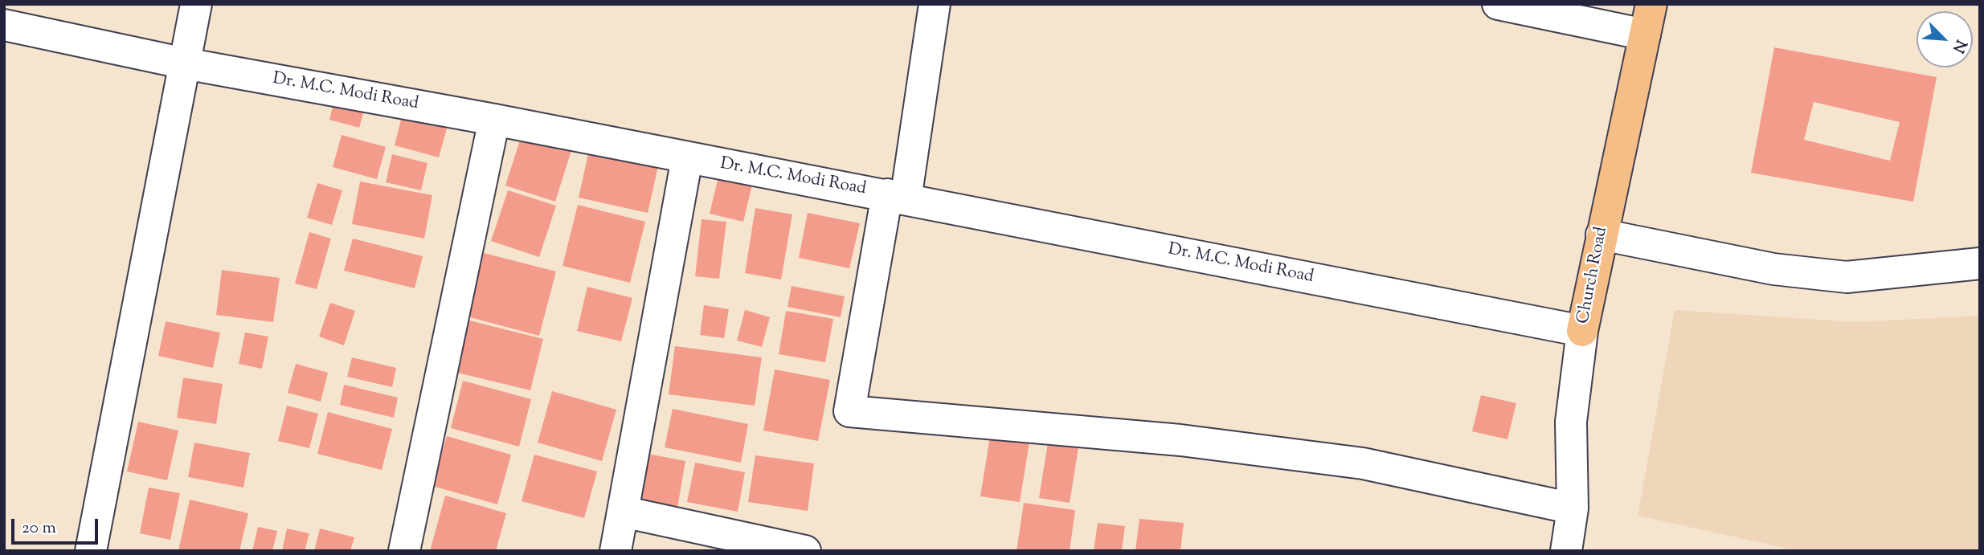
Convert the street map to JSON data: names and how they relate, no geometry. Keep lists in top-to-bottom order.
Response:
{
  "streets": {
    "main road": ["Church Road"],
    "street": ["Dr. M.C. Modi Road"]
  },
  "crossings": [
    ["Dr. M.C. Modi Road", "Church Road"]
  ],
  "scale_bar": "20 m",
  "north": "bottom right"
}
